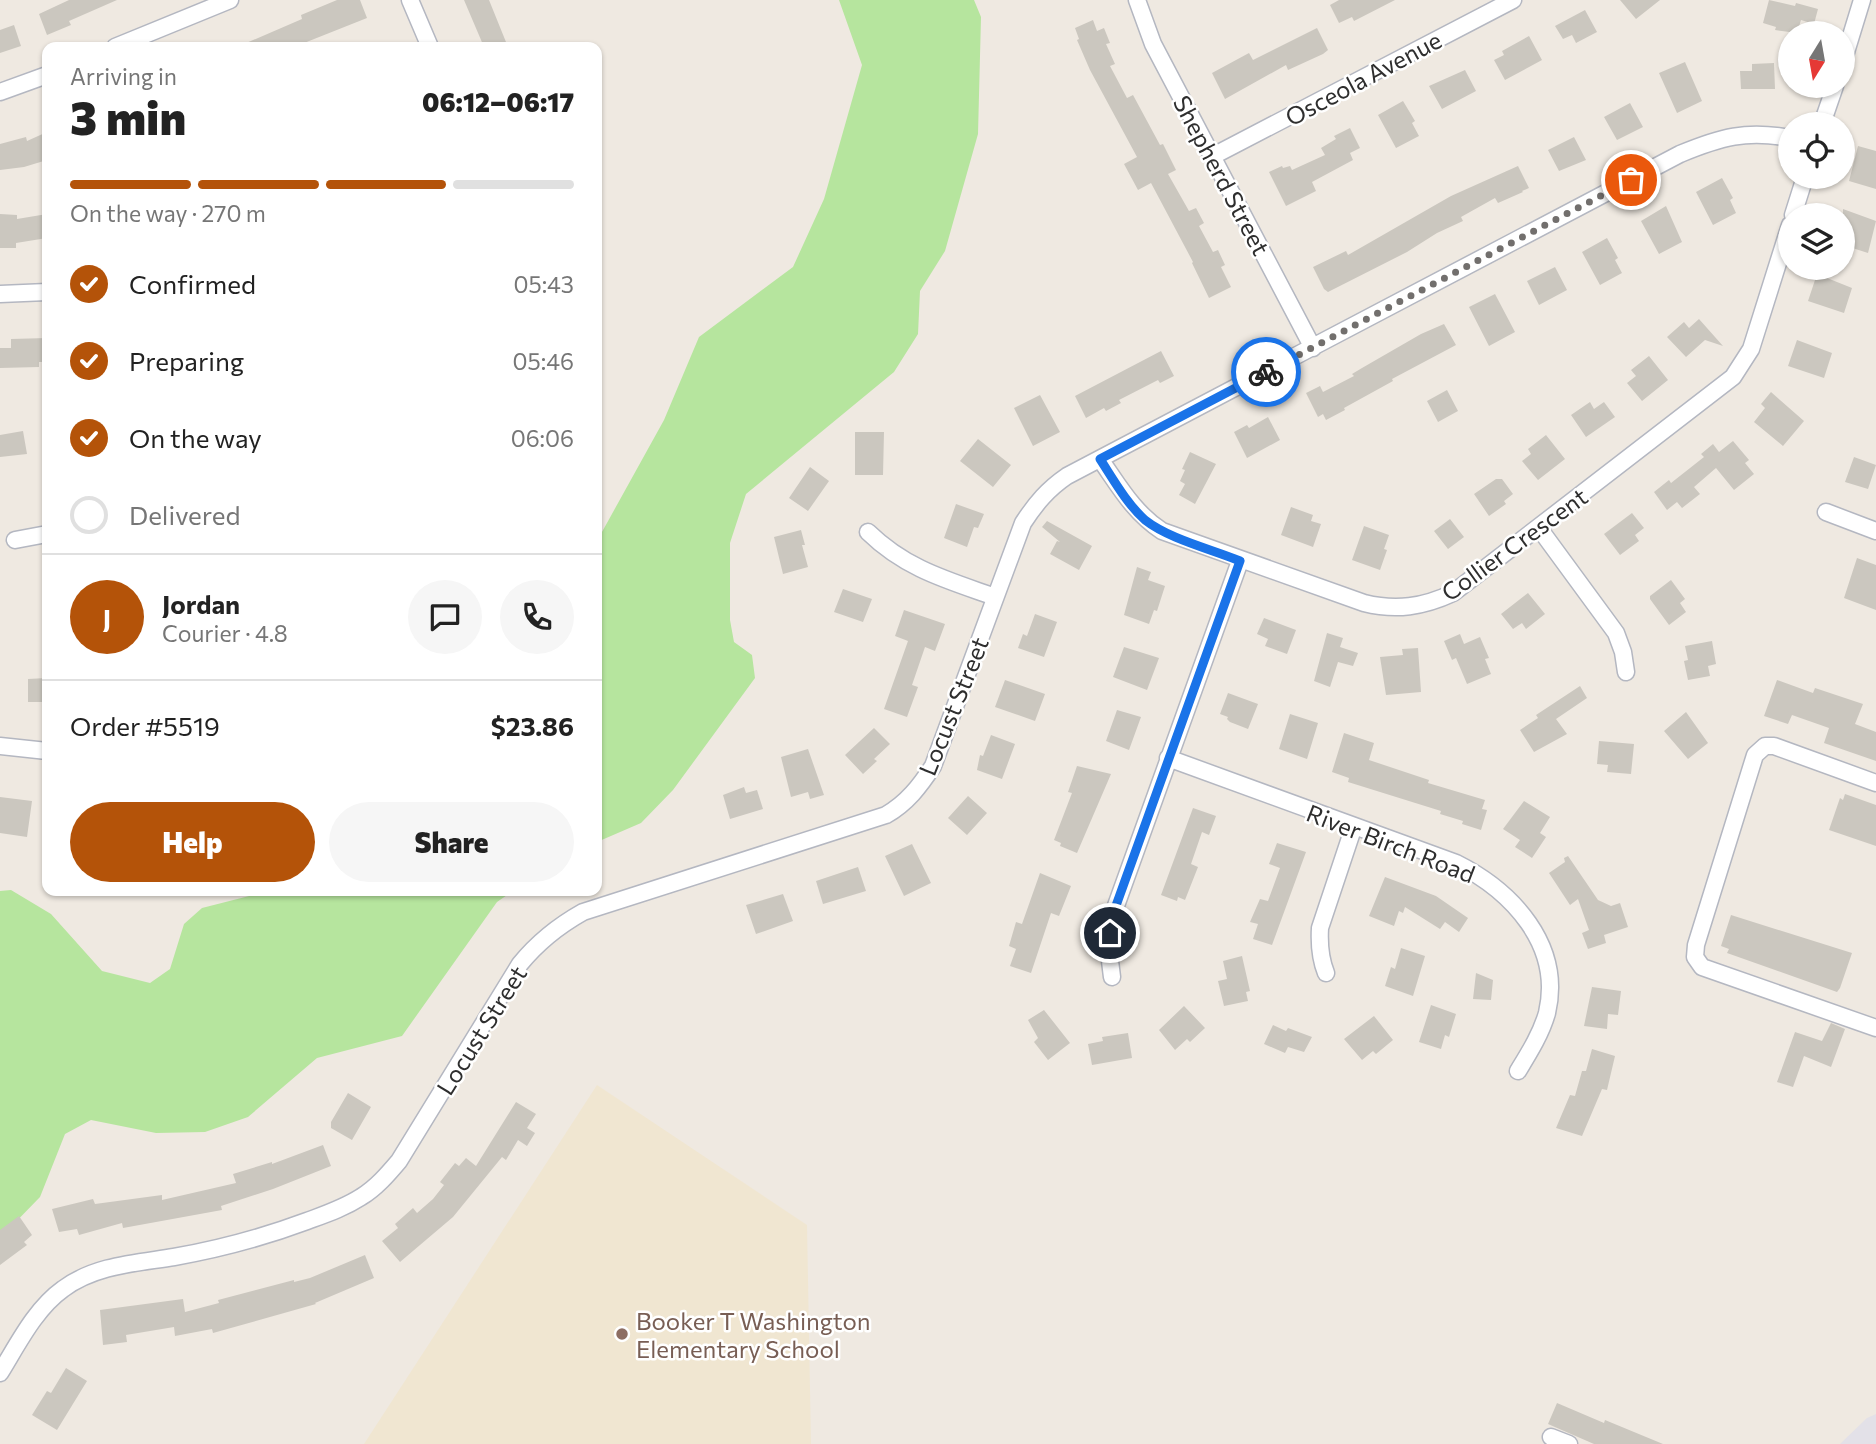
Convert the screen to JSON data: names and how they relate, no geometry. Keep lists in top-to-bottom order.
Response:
{
  "streets": {
    "street": [
      "Osceola Avenue",
      "Shepherd Street",
      "Collier Crescent",
      "Locust Street",
      "River Birch Road"
    ]
  },
  "crossings": [
    ["Osceola Avenue", "Shepherd Street"],
    ["Shepherd Street", "Locust Street"],
    ["Collier Crescent", "Locust Street"]
  ],
  "places": ["Booker T Washington Elementary School"],
  "north": "bottom",
  "page": {
    "heading": ["3 min", "Arriving in", "06:12–06:17"],
    "panel": [
      "Jordan",
      "Courier · 4.8",
      "Order #5519",
      "$23.86"
    ],
    "bar": "On the way · 270 m",
    "list": [
      ["Confirmed", "05:43"],
      ["Preparing", "05:46"],
      ["On the way", "06:06"],
      "Delivered"
    ],
    "round": "J",
    "buttons": ["Help", "Share"]
  }
}
